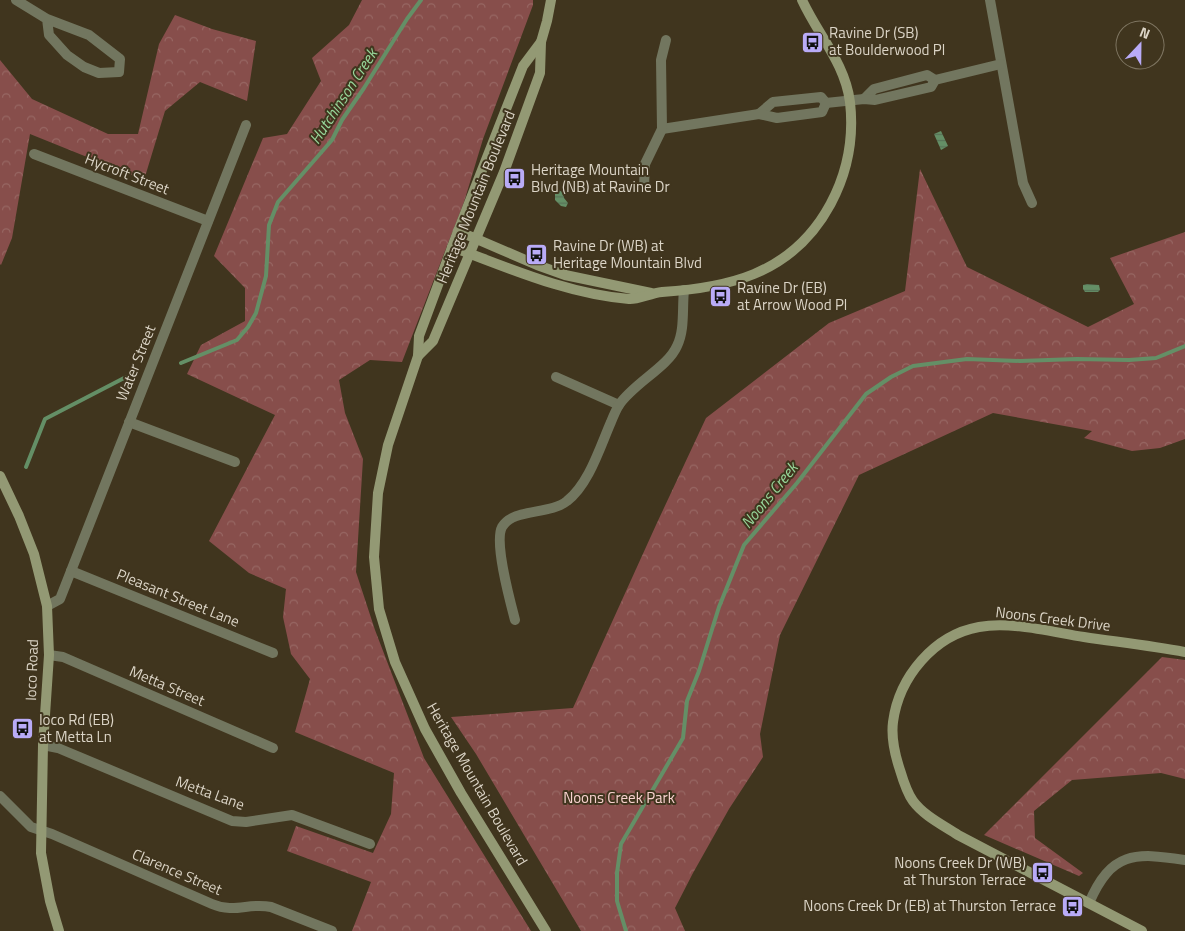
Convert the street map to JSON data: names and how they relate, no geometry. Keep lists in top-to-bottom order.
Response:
{
  "streets": {
    "main road": ["Heritage Mountain Boulevard", "Noons Creek Drive", "Ioco Road"],
    "street": [
      "Hycroft Street",
      "Water Street",
      "Pleasant Street Lane",
      "Metta Street",
      "Metta Lane",
      "Clarence Street"
    ]
  },
  "crossings": [
    ["Hycroft Street", "Water Street"],
    ["Water Street", "Pleasant Street Lane"],
    ["Water Street", "Ioco Road"],
    ["Ioco Road", "Metta Street"],
    ["Ioco Road", "Metta Lane"],
    ["Ioco Road", "Clarence Street"]
  ],
  "water": ["Hutchinson Creek", "Noons Creek"],
  "parks": ["Noons Creek Park"],
  "places": {
    "bus stop": [
      "Ravine Dr (SB) at Boulderwood Pl",
      "Heritage Mountain Blvd (NB) at Ravine Dr",
      "Ravine Dr (WB) at Heritage Mountain Blvd",
      "Ravine Dr (EB) at Arrow Wood Pl",
      "Ioco Rd (EB) at Metta Ln",
      "Noons Creek Dr (WB) at Thurston Terrace",
      "Noons Creek Dr (EB) at Thurston Terrace"
    ]
  },
  "north": "top"
}
